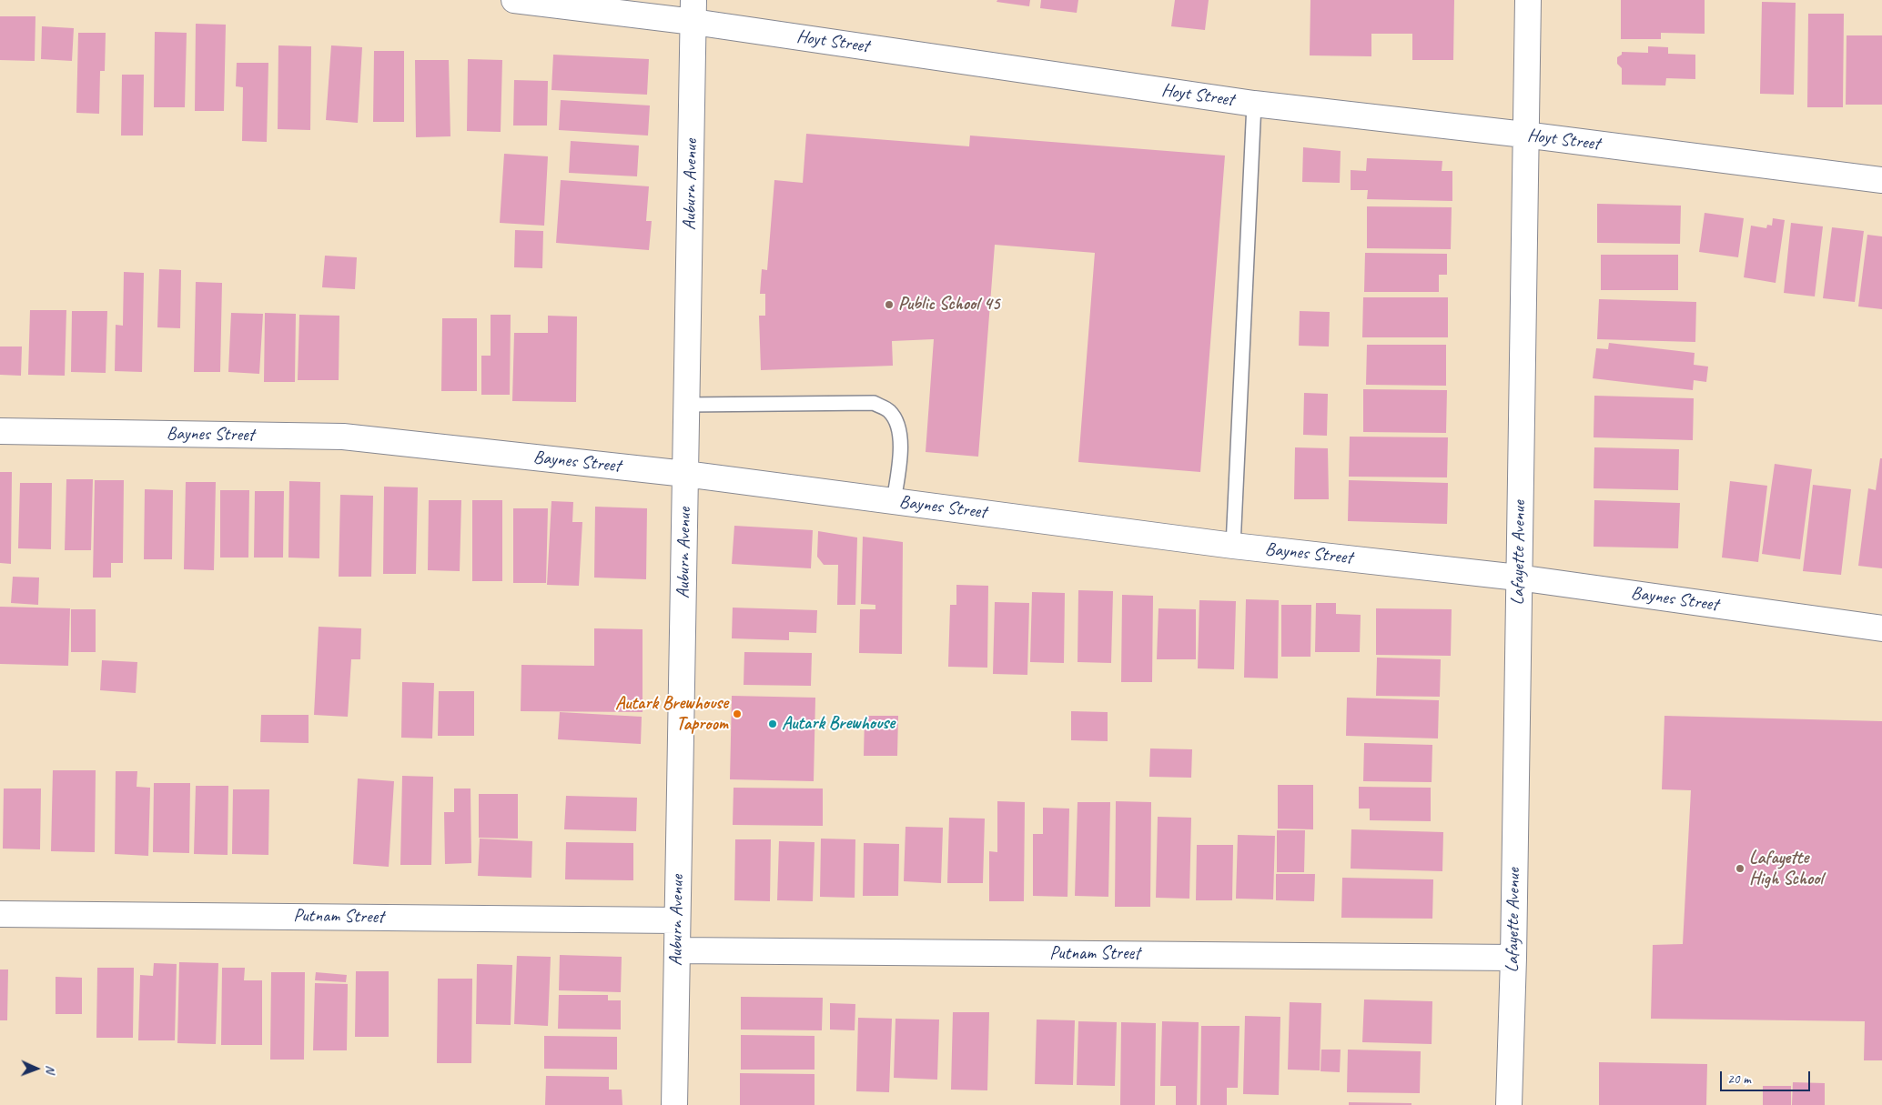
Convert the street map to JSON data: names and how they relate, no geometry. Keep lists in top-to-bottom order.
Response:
{
  "streets": {
    "street": [
      "Hoyt Street",
      "Auburn Avenue",
      "Baynes Street",
      "Lafayette Avenue",
      "Putnam Street"
    ]
  },
  "crossings": [
    ["Hoyt Street", "Auburn Avenue"],
    ["Hoyt Street", "Lafayette Avenue"],
    ["Auburn Avenue", "Baynes Street"],
    ["Auburn Avenue", "Putnam Street"],
    ["Baynes Street", "Lafayette Avenue"],
    ["Lafayette Avenue", "Putnam Street"]
  ],
  "places": [
    "Public School 45",
    "Autark Brewhouse Taproom",
    "Autark Brewhouse",
    "Lafayette High School"
  ],
  "scale_bar": "20 m",
  "north": "right"
}
